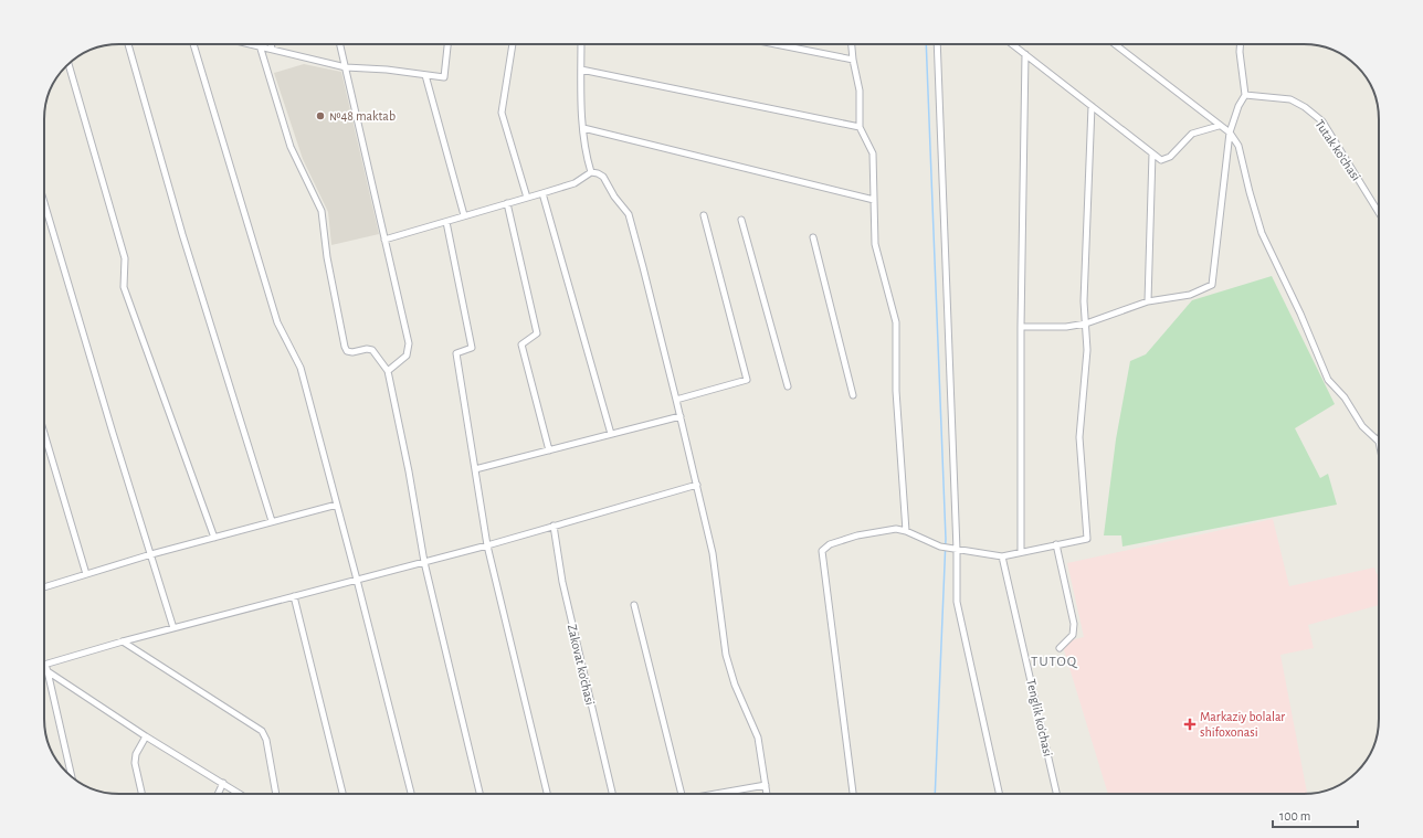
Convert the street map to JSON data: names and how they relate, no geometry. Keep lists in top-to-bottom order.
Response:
{
  "streets": {
    "street": ["Tutak ko'chasi", "Zakovat ko'chasi", "Tenglik ko'chasi"]
  },
  "districts": ["TUTOQ"],
  "places": {
    "other": ["№48 maktab"],
    "health": ["Markaziy bolalar shifoxonasi"]
  },
  "scale_bar": "100 m"
}
